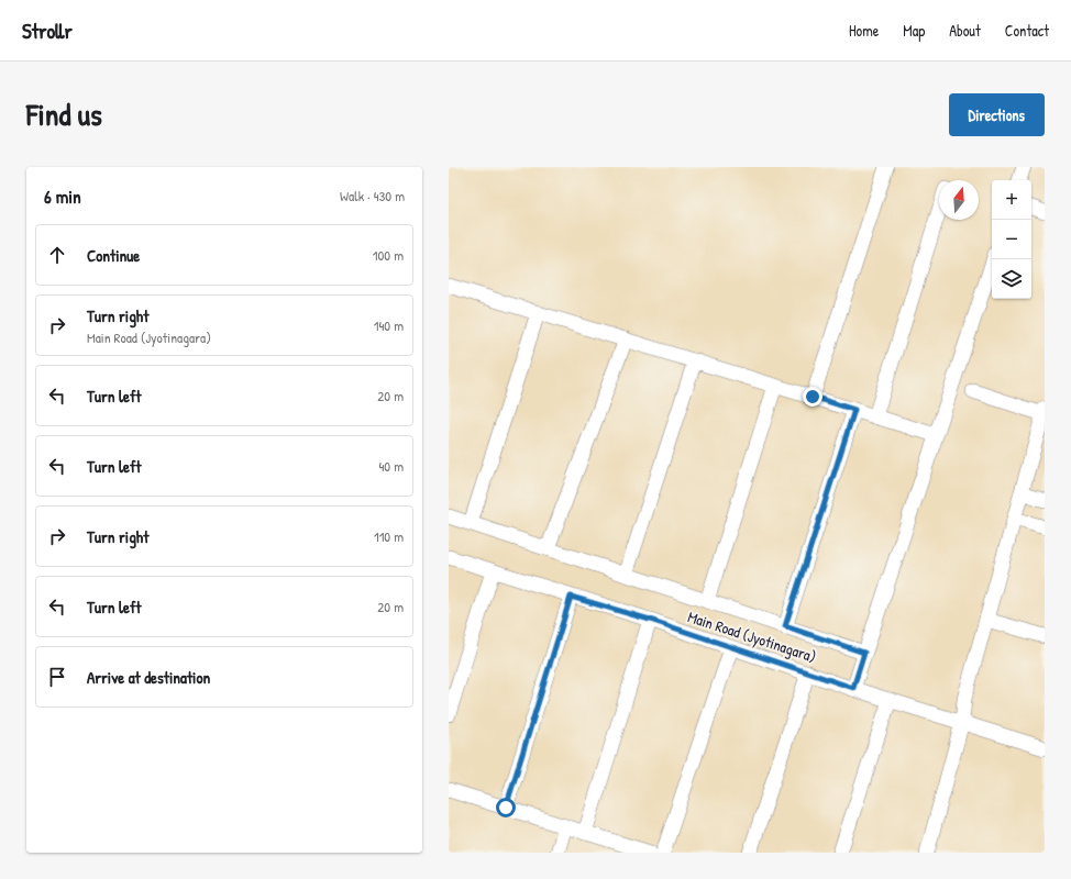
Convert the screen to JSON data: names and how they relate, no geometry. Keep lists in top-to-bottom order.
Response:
{
  "streets": {
    "street": ["Main Road (Jyotinagara)"]
  },
  "north": "top",
  "page": {
    "header": "Strollr",
    "nav": [
      "Home",
      "Map",
      "About",
      "Contact"
    ],
    "title": "Find us",
    "buttons": "Directions",
    "heading": ["6 min", "Walk · 430 m"],
    "map_buttons": ["+", "−"],
    "list": [
      ["Continue", "100 m"],
      ["Turn right", "Main Road (Jyotinagara)", "140 m"],
      ["Turn left", "20 m"],
      ["Turn left", "40 m"],
      ["Turn right", "110 m"],
      ["Turn left", "20 m"],
      "Arrive at destination"
    ]
  }
}
